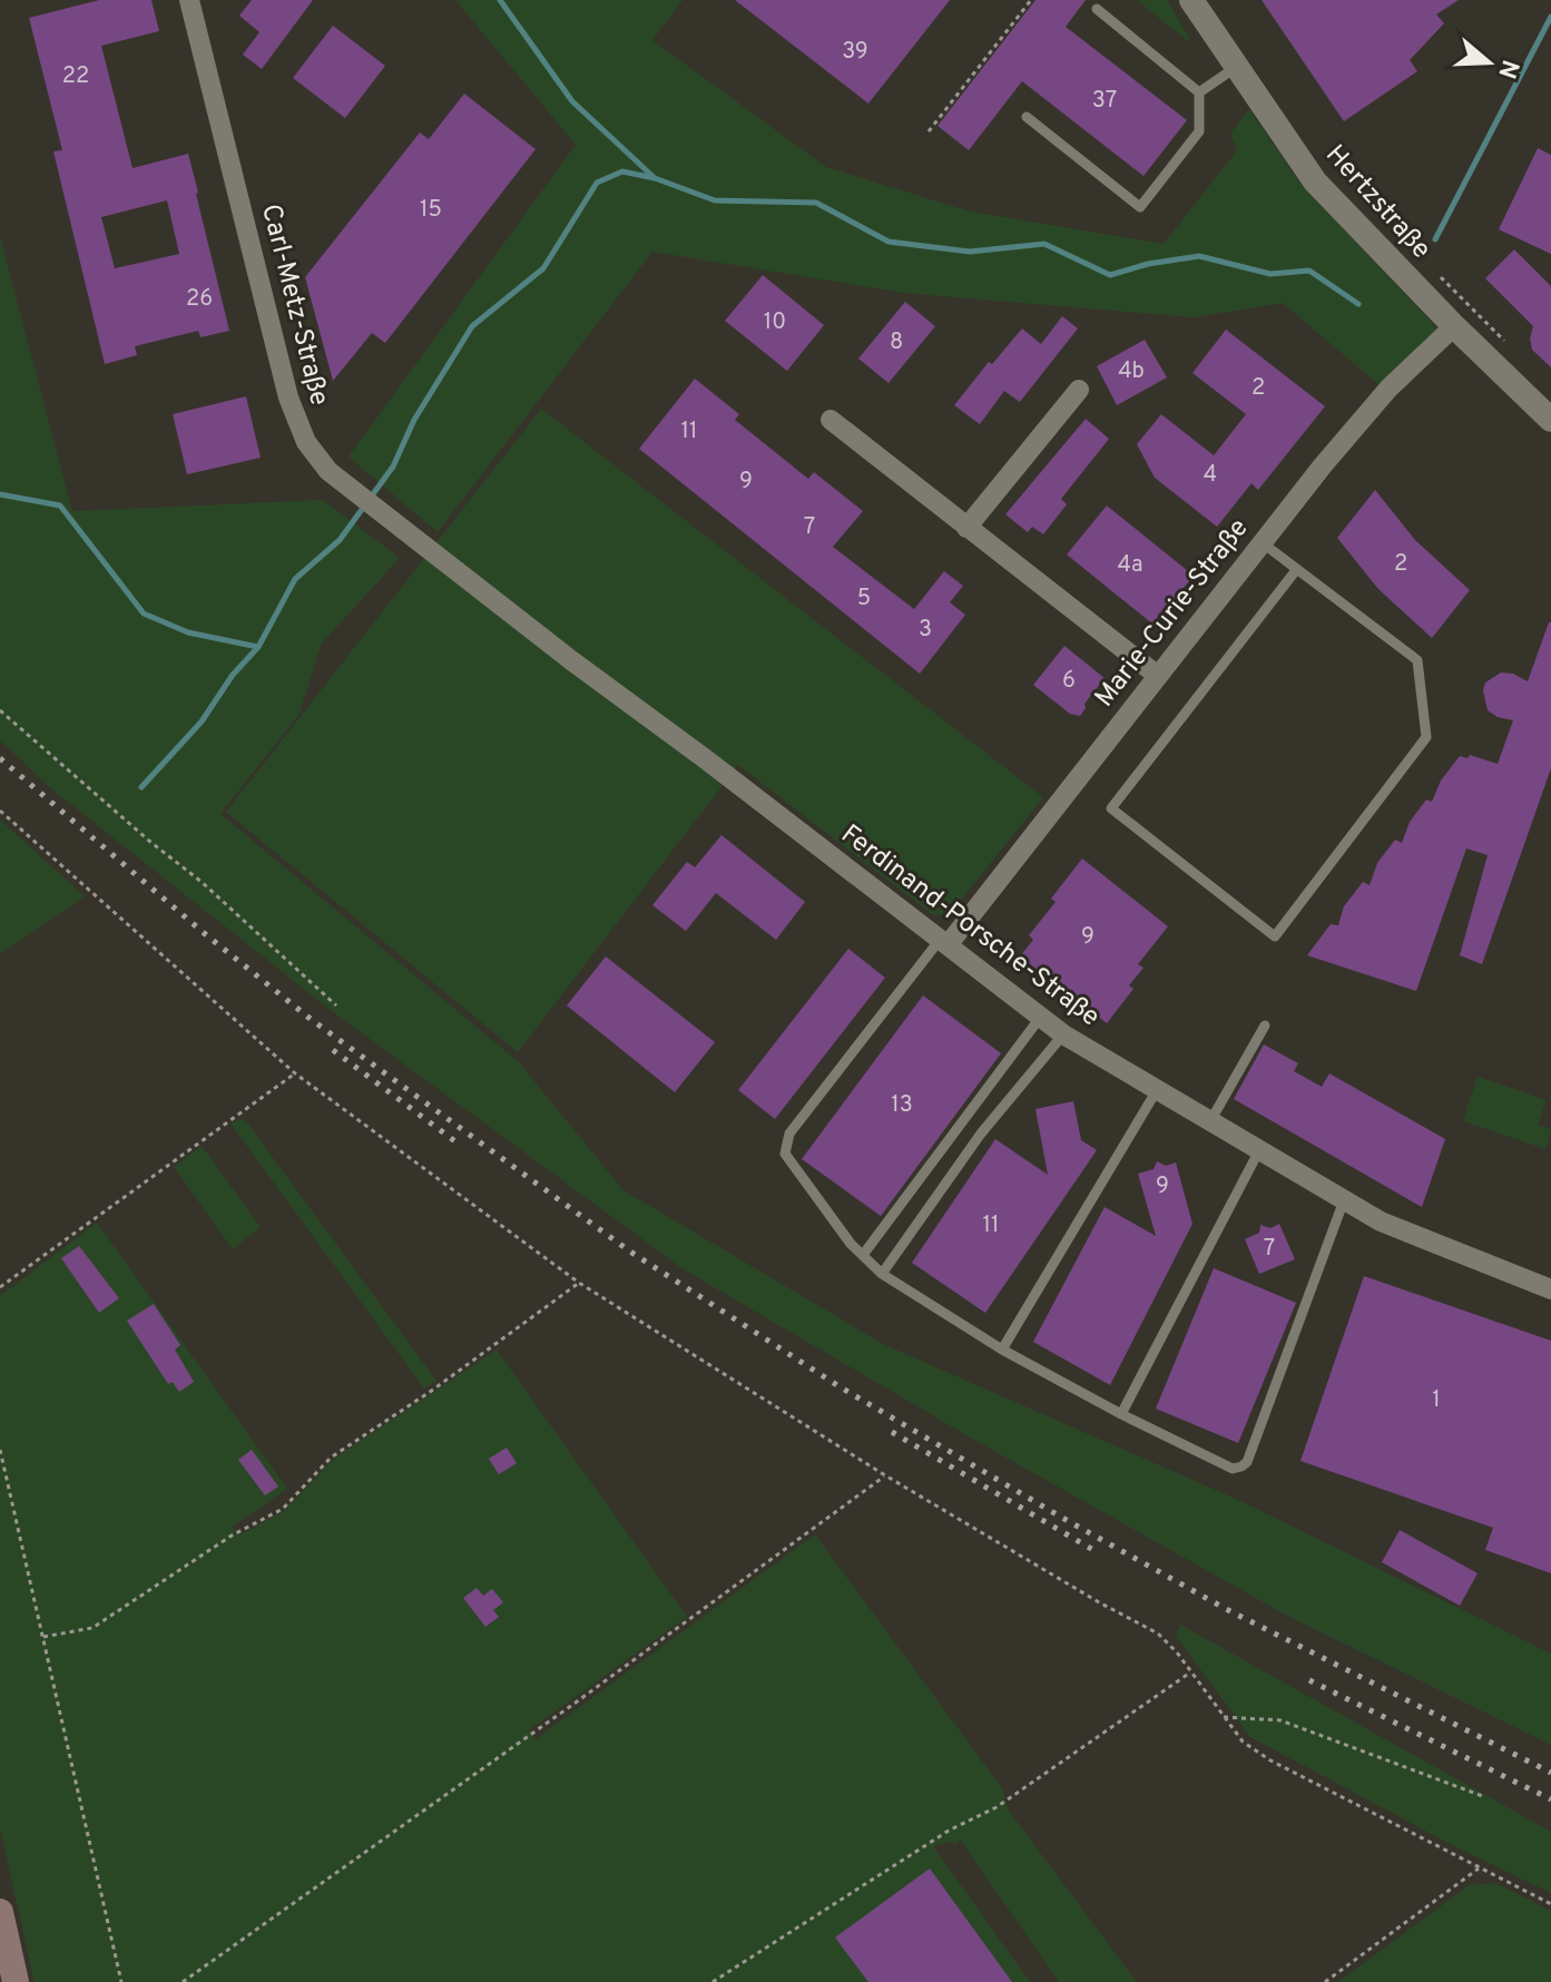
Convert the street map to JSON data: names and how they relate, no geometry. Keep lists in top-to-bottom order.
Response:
{
  "streets": {
    "street": [
      "Hertzstraße",
      "Carl-Metz-Straße",
      "Marie-Curie-Straße",
      "Ferdinand-Porsche-Straße"
    ]
  },
  "crossings": [
    ["Hertzstraße", "Marie-Curie-Straße"],
    ["Carl-Metz-Straße", "Ferdinand-Porsche-Straße"],
    ["Marie-Curie-Straße", "Ferdinand-Porsche-Straße"]
  ],
  "house_numbers": [
    "39",
    "22",
    "37",
    "15",
    "26",
    "10",
    "8",
    "4b",
    "2",
    "11",
    "4",
    "9",
    "7",
    "2",
    "4a",
    "5",
    "3",
    "6",
    "9",
    "13",
    "9",
    "11",
    "7",
    "1"
  ],
  "north": "right"
}
